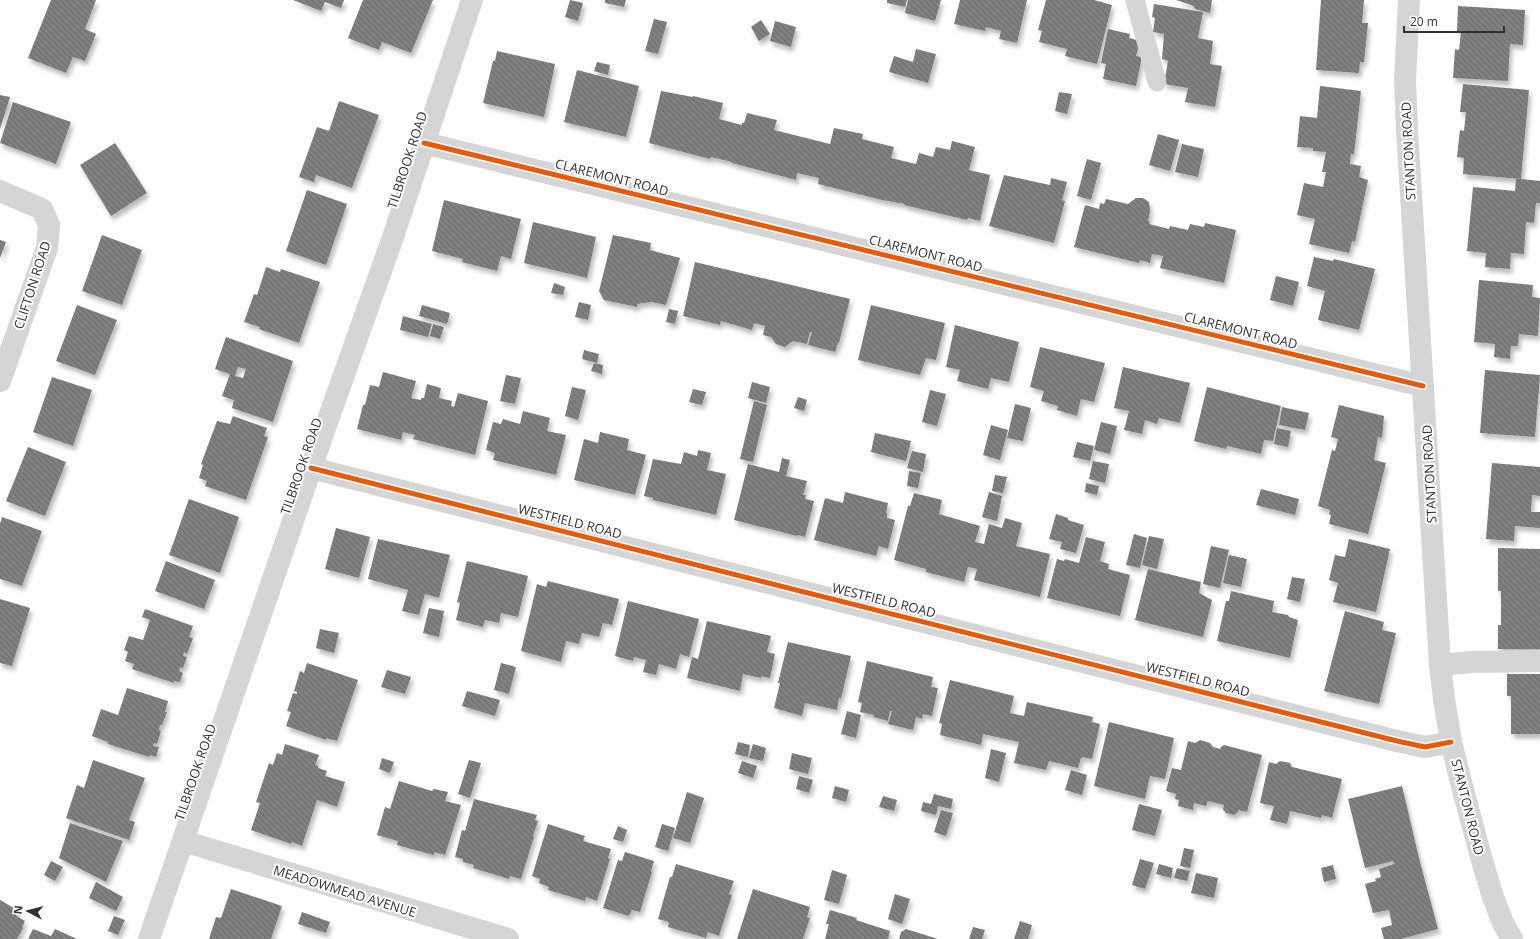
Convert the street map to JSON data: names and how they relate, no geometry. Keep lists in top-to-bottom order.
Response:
{
  "streets": {
    "street": [
      "STANTON ROAD",
      "TILBROOK ROAD",
      "CLAREMONT ROAD",
      "CLIFTON ROAD",
      "WESTFIELD ROAD",
      "MEADOWMEAD AVENUE"
    ]
  },
  "crossings": [
    ["STANTON ROAD", "CLAREMONT ROAD"],
    ["STANTON ROAD", "WESTFIELD ROAD"],
    ["TILBROOK ROAD", "CLAREMONT ROAD"],
    ["TILBROOK ROAD", "WESTFIELD ROAD"],
    ["TILBROOK ROAD", "MEADOWMEAD AVENUE"]
  ],
  "scale_bar": "20 m",
  "north": "left"
}
